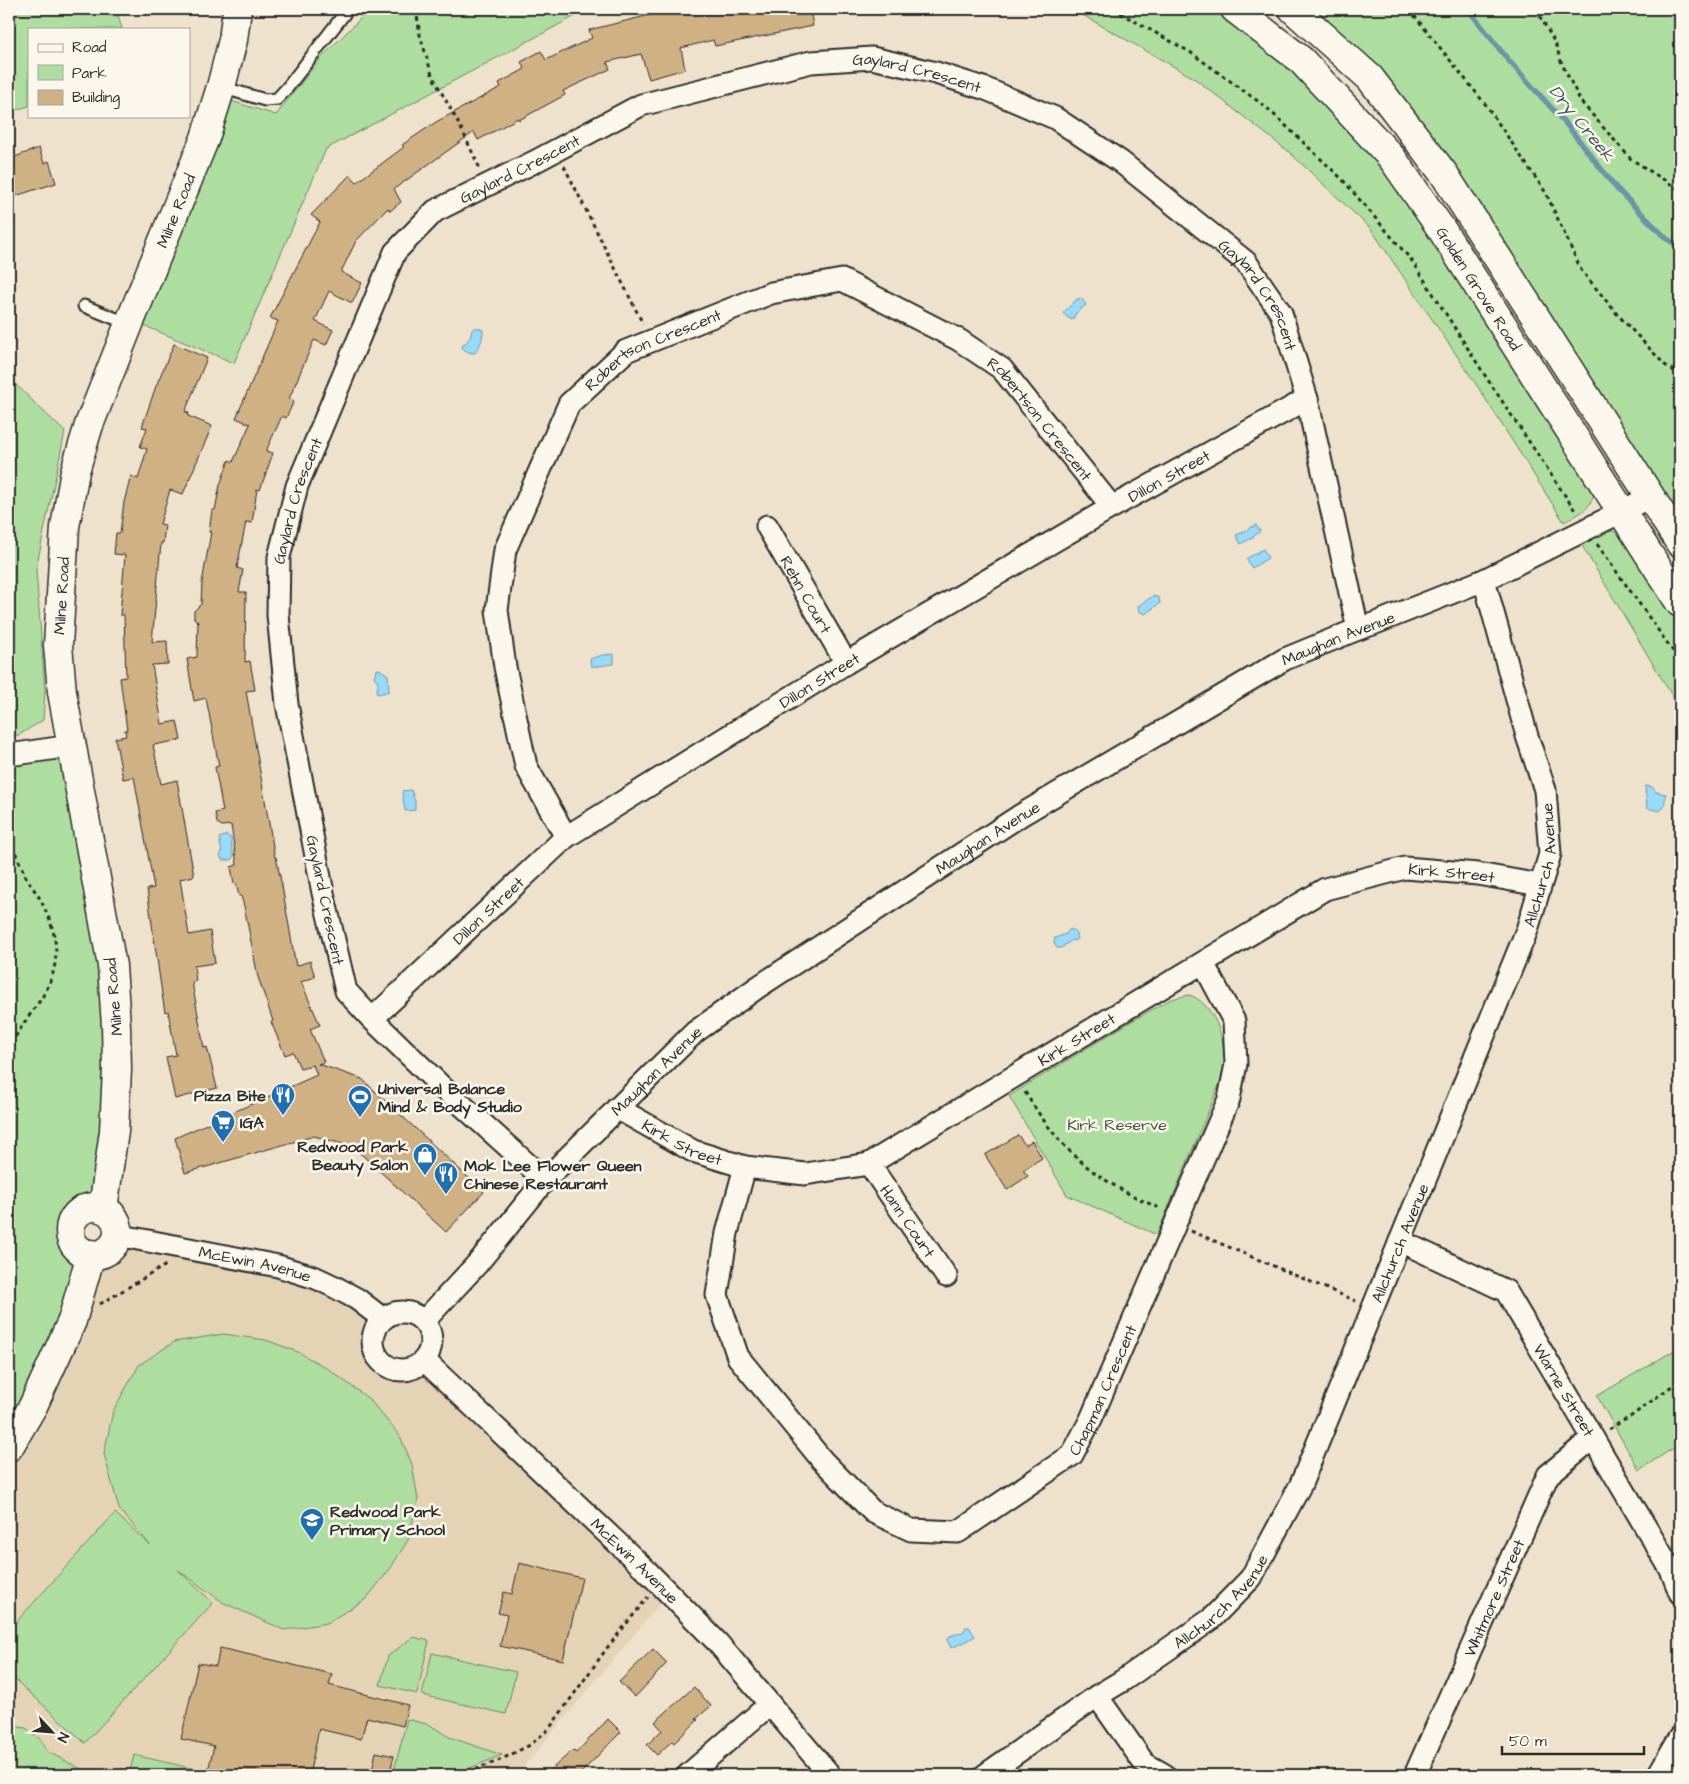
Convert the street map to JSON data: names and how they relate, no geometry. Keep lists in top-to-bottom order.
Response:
{
  "streets": {
    "main road": ["Milne Road", "Golden Grove Road"],
    "street": [
      "Gaylard Crescent",
      "Robertson Crescent",
      "Dillon Street",
      "Rehn Court",
      "Maughan Avenue",
      "Allchurch Avenue",
      "Kirk Street",
      "Hann Court",
      "McEwin Avenue",
      "Chapman Crescent",
      "Warne Street",
      "Whitmore Street"
    ]
  },
  "crossings": [
    ["Gaylard Crescent", "Dillon Street"],
    ["Gaylard Crescent", "Maughan Avenue"],
    ["Milne Road", "McEwin Avenue"],
    ["Golden Grove Road", "Maughan Avenue"],
    ["Robertson Crescent", "Dillon Street"],
    ["Dillon Street", "Rehn Court"],
    ["Maughan Avenue", "Allchurch Avenue"],
    ["Maughan Avenue", "Kirk Street"],
    ["Maughan Avenue", "McEwin Avenue"],
    ["Allchurch Avenue", "Kirk Street"],
    ["Allchurch Avenue", "Warne Street"],
    ["Kirk Street", "Hann Court"],
    ["Kirk Street", "Chapman Crescent"],
    ["Warne Street", "Whitmore Street"]
  ],
  "water": ["Dry Creek"],
  "parks": ["Kirk Reserve"],
  "places": {
    "restaurant": ["Pizza Bite", "Mok Lee Flower Queen Chinese Restaurant"],
    "sports": ["Universal Balance Mind & Body Studio"],
    "supermarket": ["IGA"],
    "shop": ["Redwood Park Beauty Salon"],
    "school or university": ["Redwood Park Primary School"]
  },
  "legend": ["Road", "Park", "Building"],
  "scale_bar": "50 m",
  "north": "bottom right"
}
